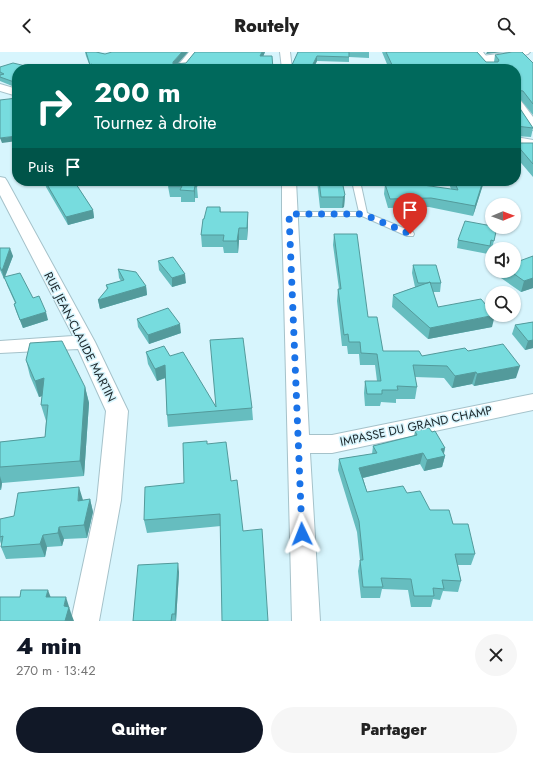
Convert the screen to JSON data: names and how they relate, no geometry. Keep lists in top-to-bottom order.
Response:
{
  "streets": {
    "street": ["RUE JEAN-CLAUDE MARTIN", "IMPASSE DU GRAND CHAMP"]
  },
  "north": "right",
  "page": {
    "header": "Routely",
    "turn": ["200 m", "Tournez à droite"],
    "then": "Puis",
    "heading": ["4 min", "270 m · 13:42"],
    "buttons": ["Quitter", "Partager"]
  }
}
